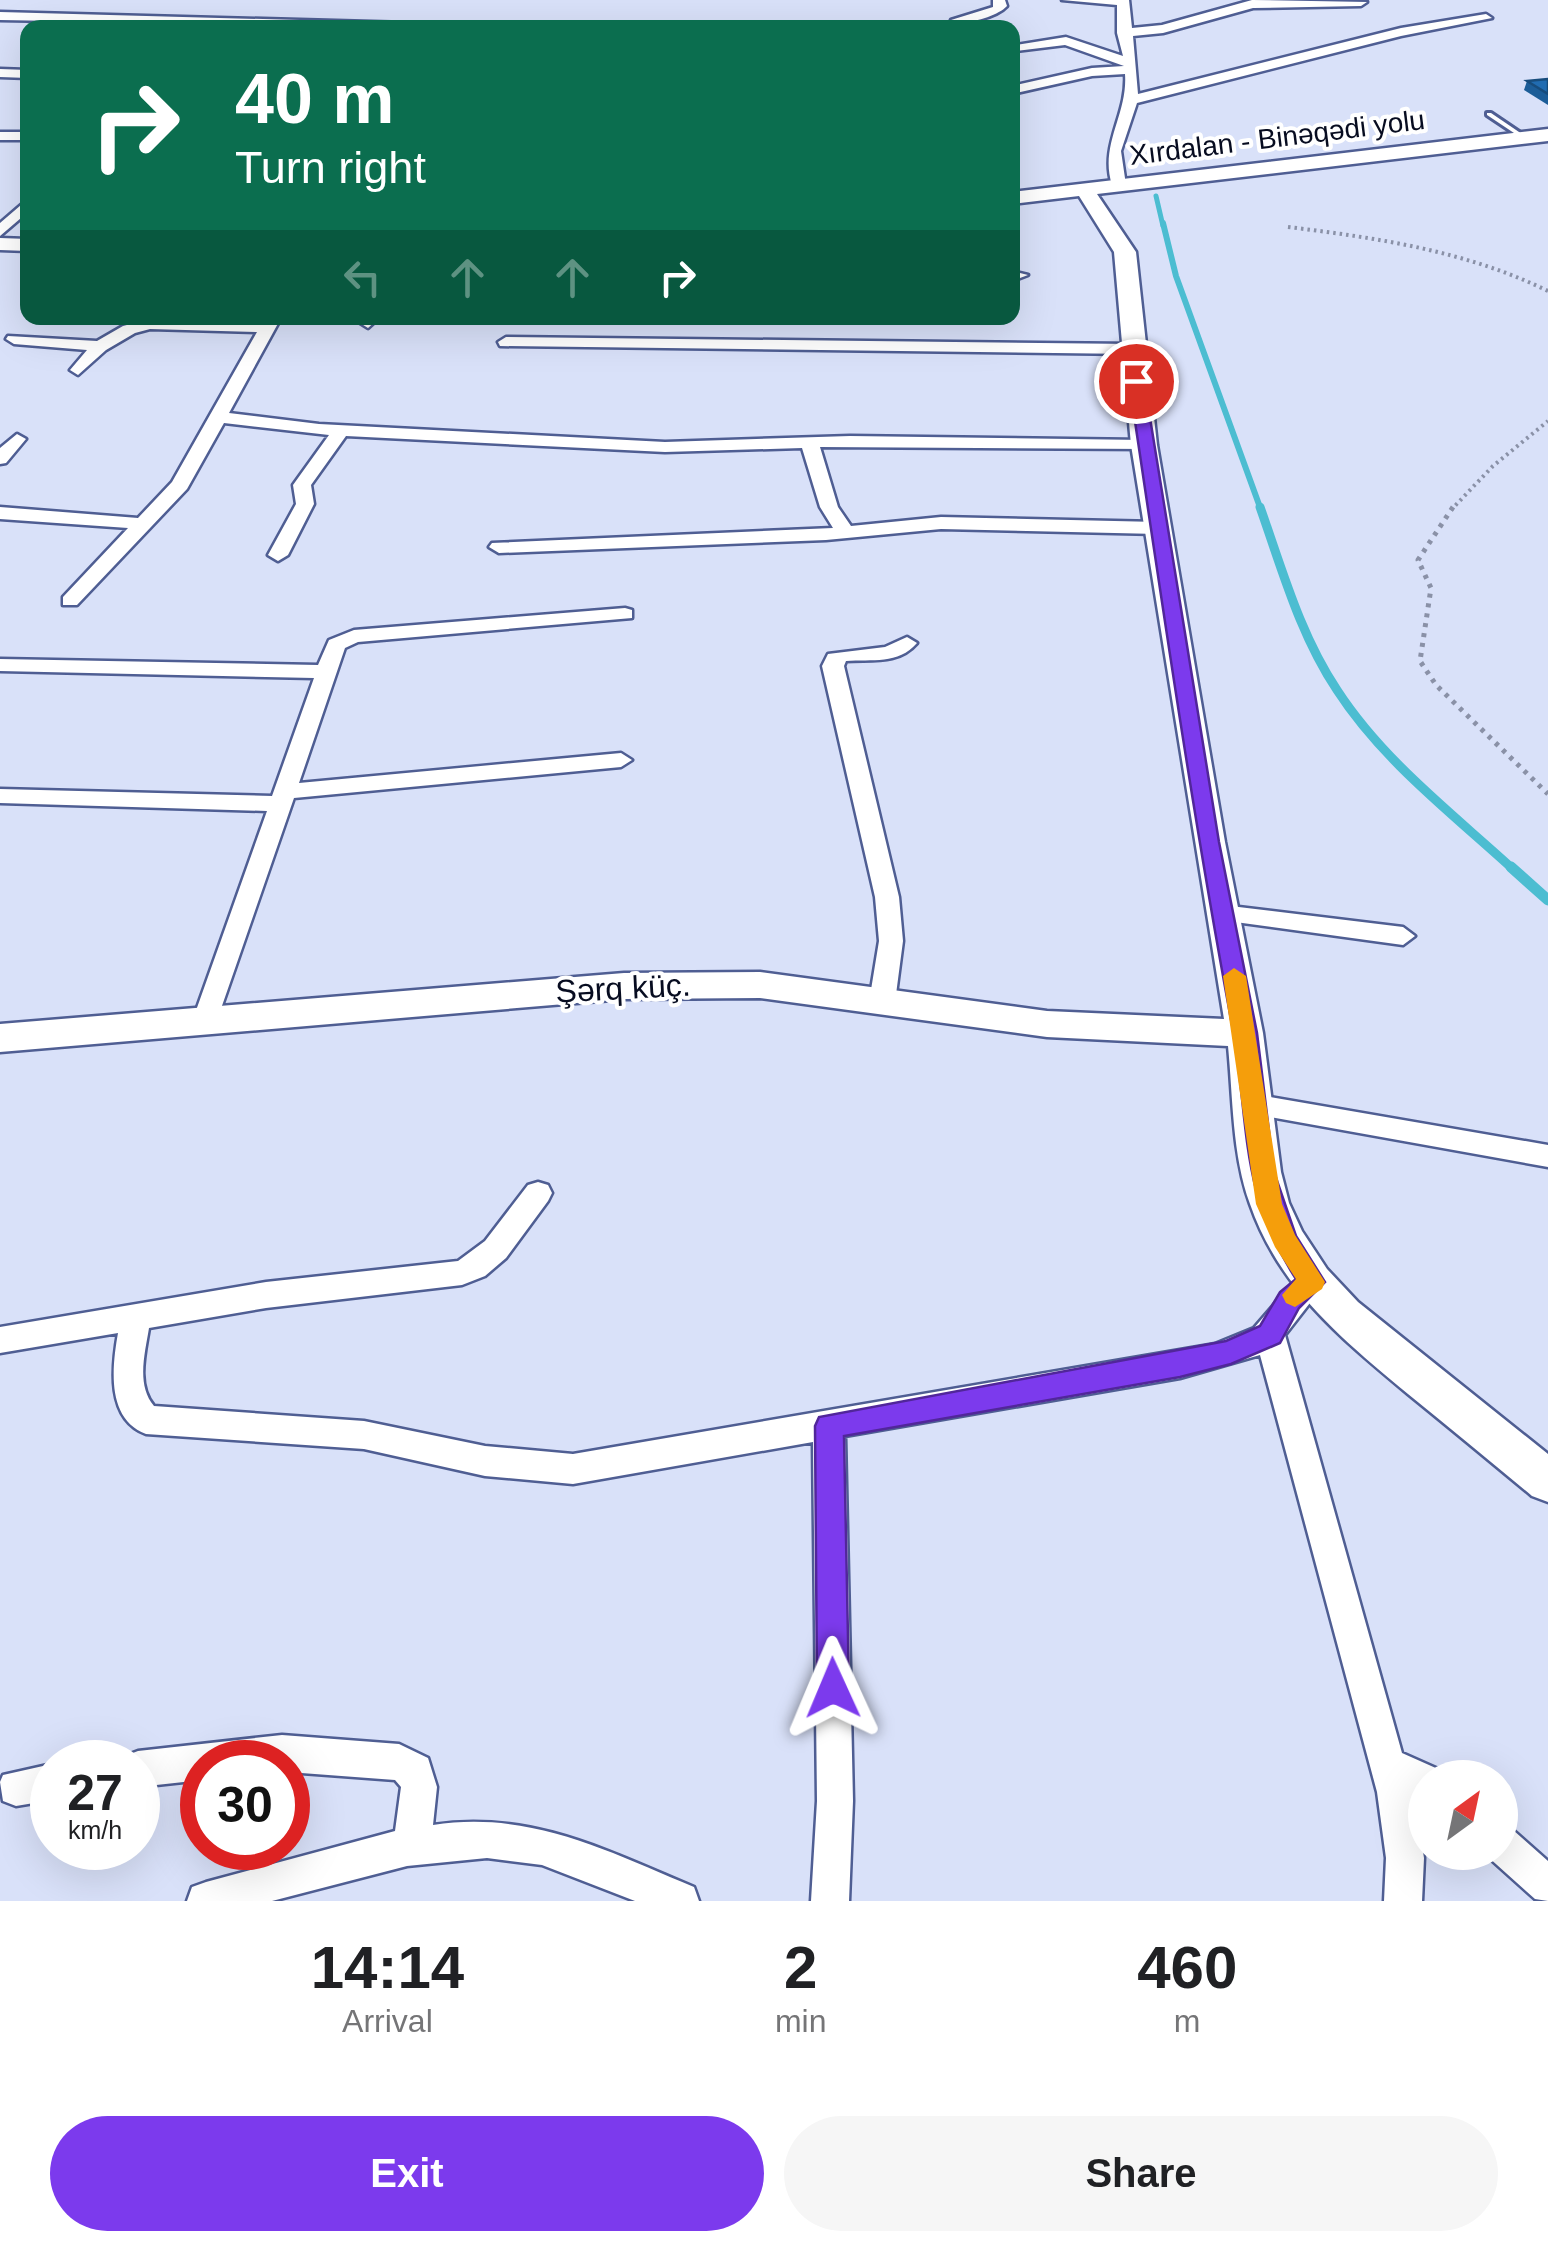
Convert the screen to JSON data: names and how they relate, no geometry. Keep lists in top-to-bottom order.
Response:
{
  "streets": {
    "street": ["Xırdalan - Binəqədi yolu", "Şərq küç."]
  },
  "north": "top right",
  "page": {
    "turn": ["40 m", "Turn right"],
    "speed": "27 km/h",
    "limit": "30",
    "eta": [
      "14:14",
      "Arrival",
      "2",
      "min",
      "460",
      "m"
    ],
    "buttons": ["Exit", "Share"]
  }
}
